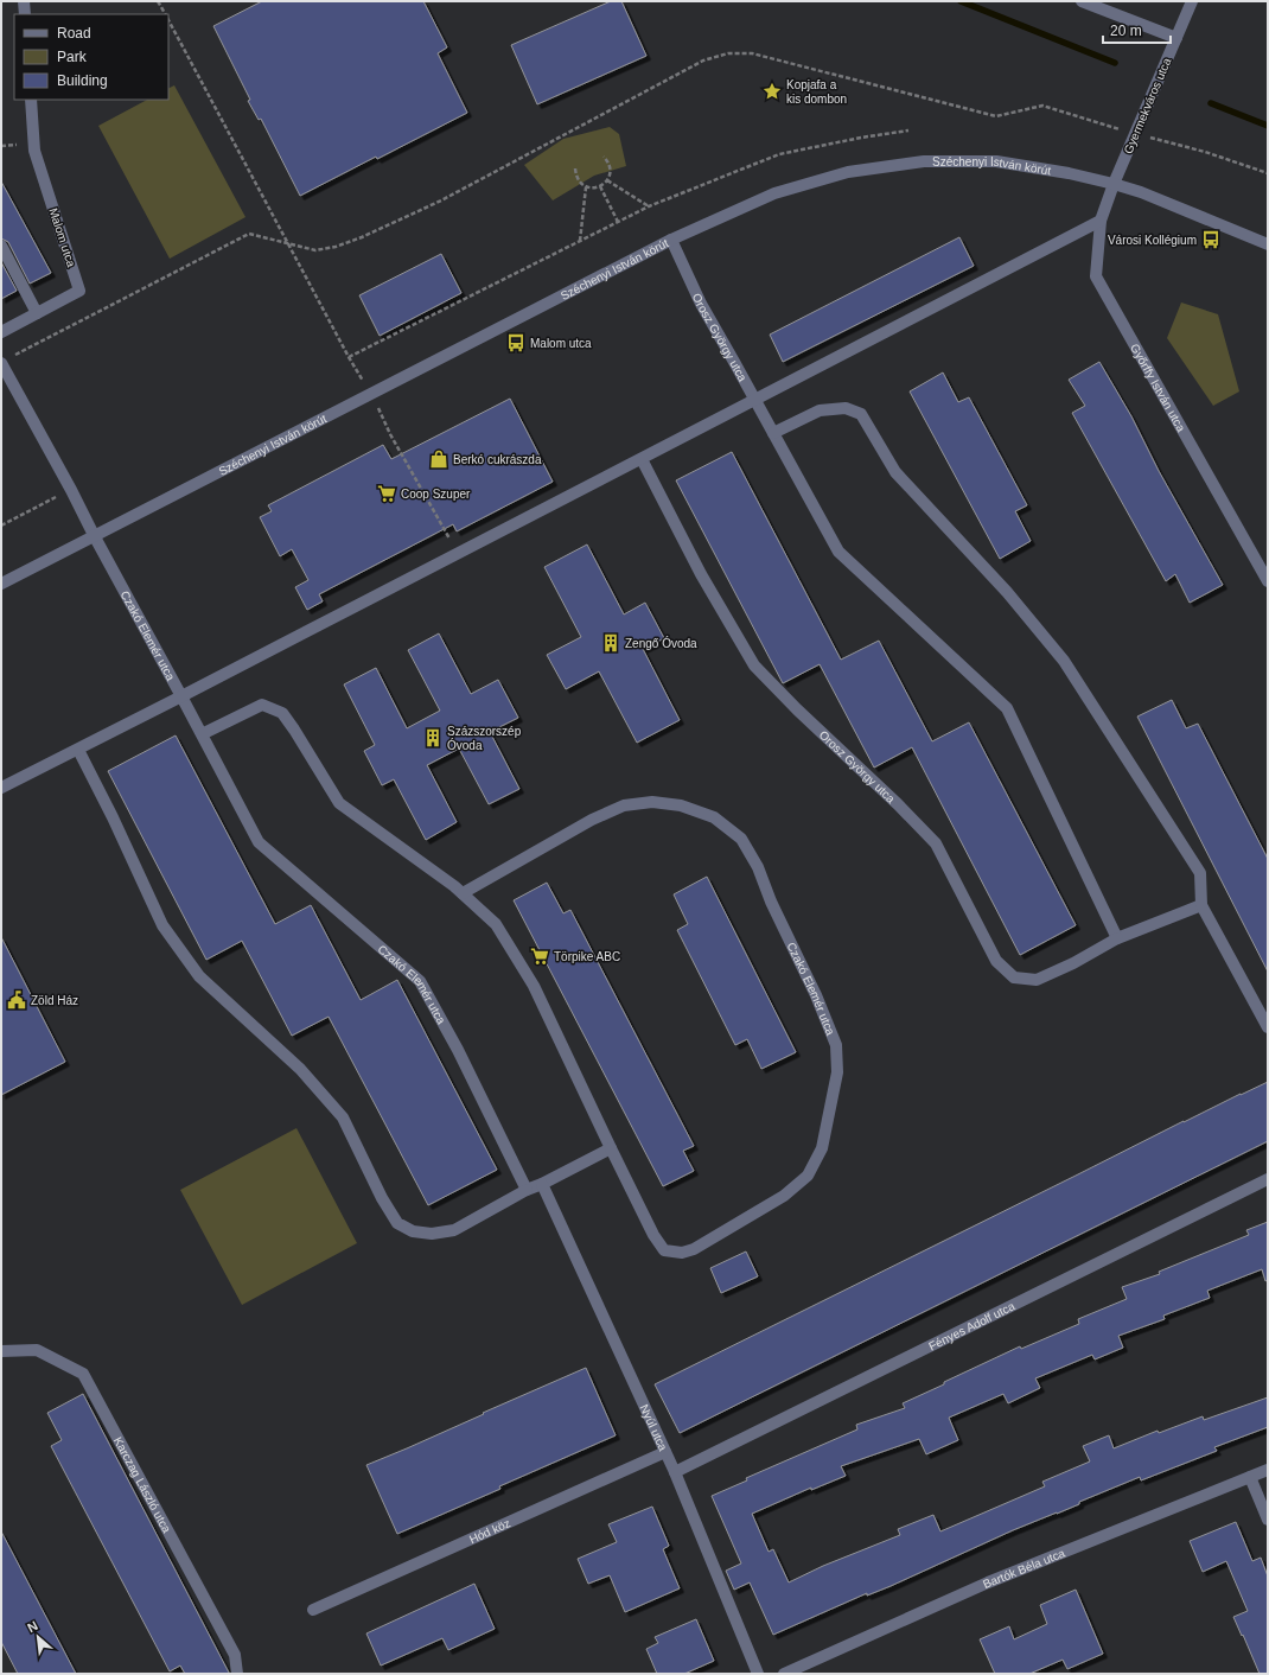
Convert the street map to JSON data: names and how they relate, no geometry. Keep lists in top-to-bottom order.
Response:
{
  "streets": {
    "street": [
      "Gyermekváros utca",
      "Széchenyi István körút",
      "Malom utca",
      "Orosz György utca",
      "Győrffy István utca",
      "Czakó Elemér utca",
      "Fényes Adolf utca",
      "Nyúl utca",
      "Karczag László utca",
      "Hód köz",
      "Bartók Béla utca"
    ]
  },
  "crossings": [
    ["Gyermekváros utca", "Széchenyi István körút"],
    ["Gyermekváros utca", "Győrffy István utca"],
    ["Széchenyi István körút", "Orosz György utca"],
    ["Széchenyi István körút", "Győrffy István utca"],
    ["Széchenyi István körút", "Czakó Elemér utca"],
    ["Fényes Adolf utca", "Nyúl utca"],
    ["Nyúl utca", "Hód köz"]
  ],
  "places": {
    "place": ["Kopjafa a kis dombon"],
    "bus stop": ["Városi Kollégium", "Malom utca"],
    "shop": ["Berkó cukrászda"],
    "supermarket": ["Coop Szuper", "Törpike ABC"],
    "building": ["Zengő Óvoda", "Százszorszép Óvoda"],
    "public building": ["Zöld Ház"]
  },
  "legend": ["Road", "Park", "Building"],
  "scale_bar": "20 m",
  "north": "top left"
}
